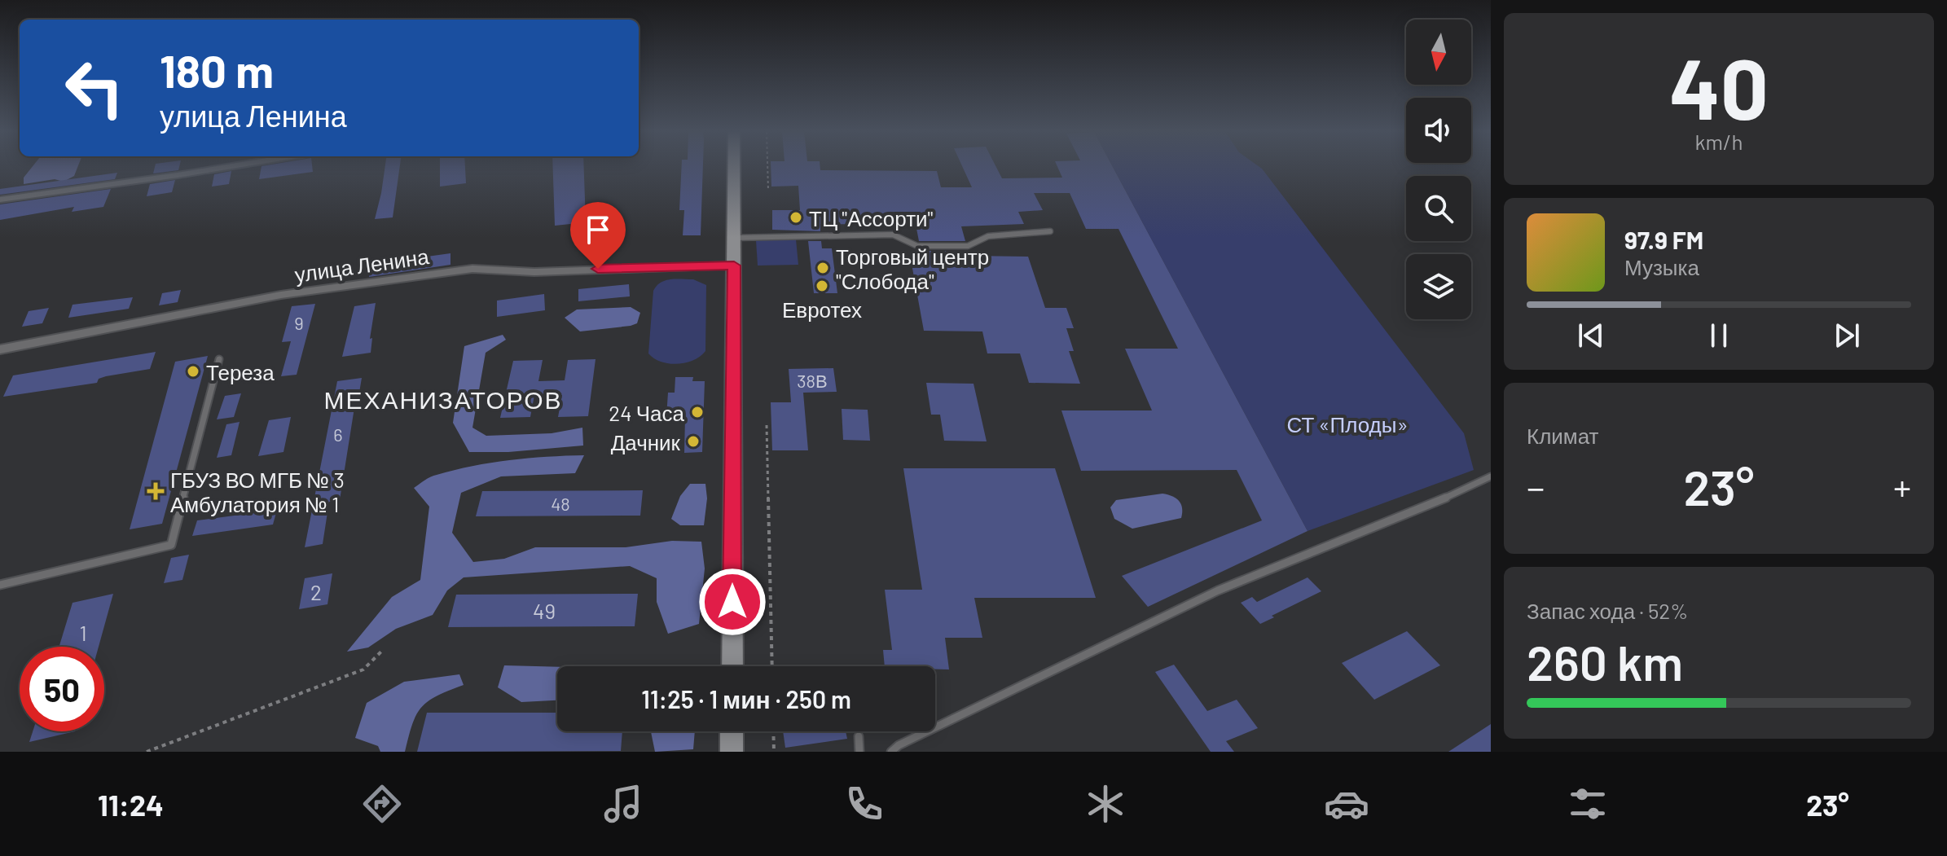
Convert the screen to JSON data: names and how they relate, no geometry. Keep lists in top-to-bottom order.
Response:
{
  "streets": {
    "street": ["улица Ленина"]
  },
  "districts": ["МЕХАНИЗАТОРОВ"],
  "parks": ["СТ «Плоды»"],
  "places": {
    "other": [
      "ТЦ \"Ассорти\"",
      "Торговый центр \"Слобода\"",
      "Евротех",
      "Тереза",
      "24 Часа",
      "Дачник"
    ],
    "health": ["ГБУЗ ВО МГБ № 3 Амбулатория № 1"]
  },
  "house_numbers": [
    "9",
    "38В",
    "6",
    "48",
    "2",
    "49",
    "1"
  ],
  "north": "bottom",
  "page": {
    "tile": [
      ["40", "km/h"],
      "Климат",
      ["Запас хода · 52%", "260 km"]
    ],
    "turn": ["180 m", "улица Ленина"],
    "song": ["97.9 FM", "Музыка"],
    "heat": ["−", "23°", "+"],
    "limit": "50",
    "trip": "11:25 · 1 мин · 250 m",
    "tabs": ["11:24", "23°"]
  }
}
